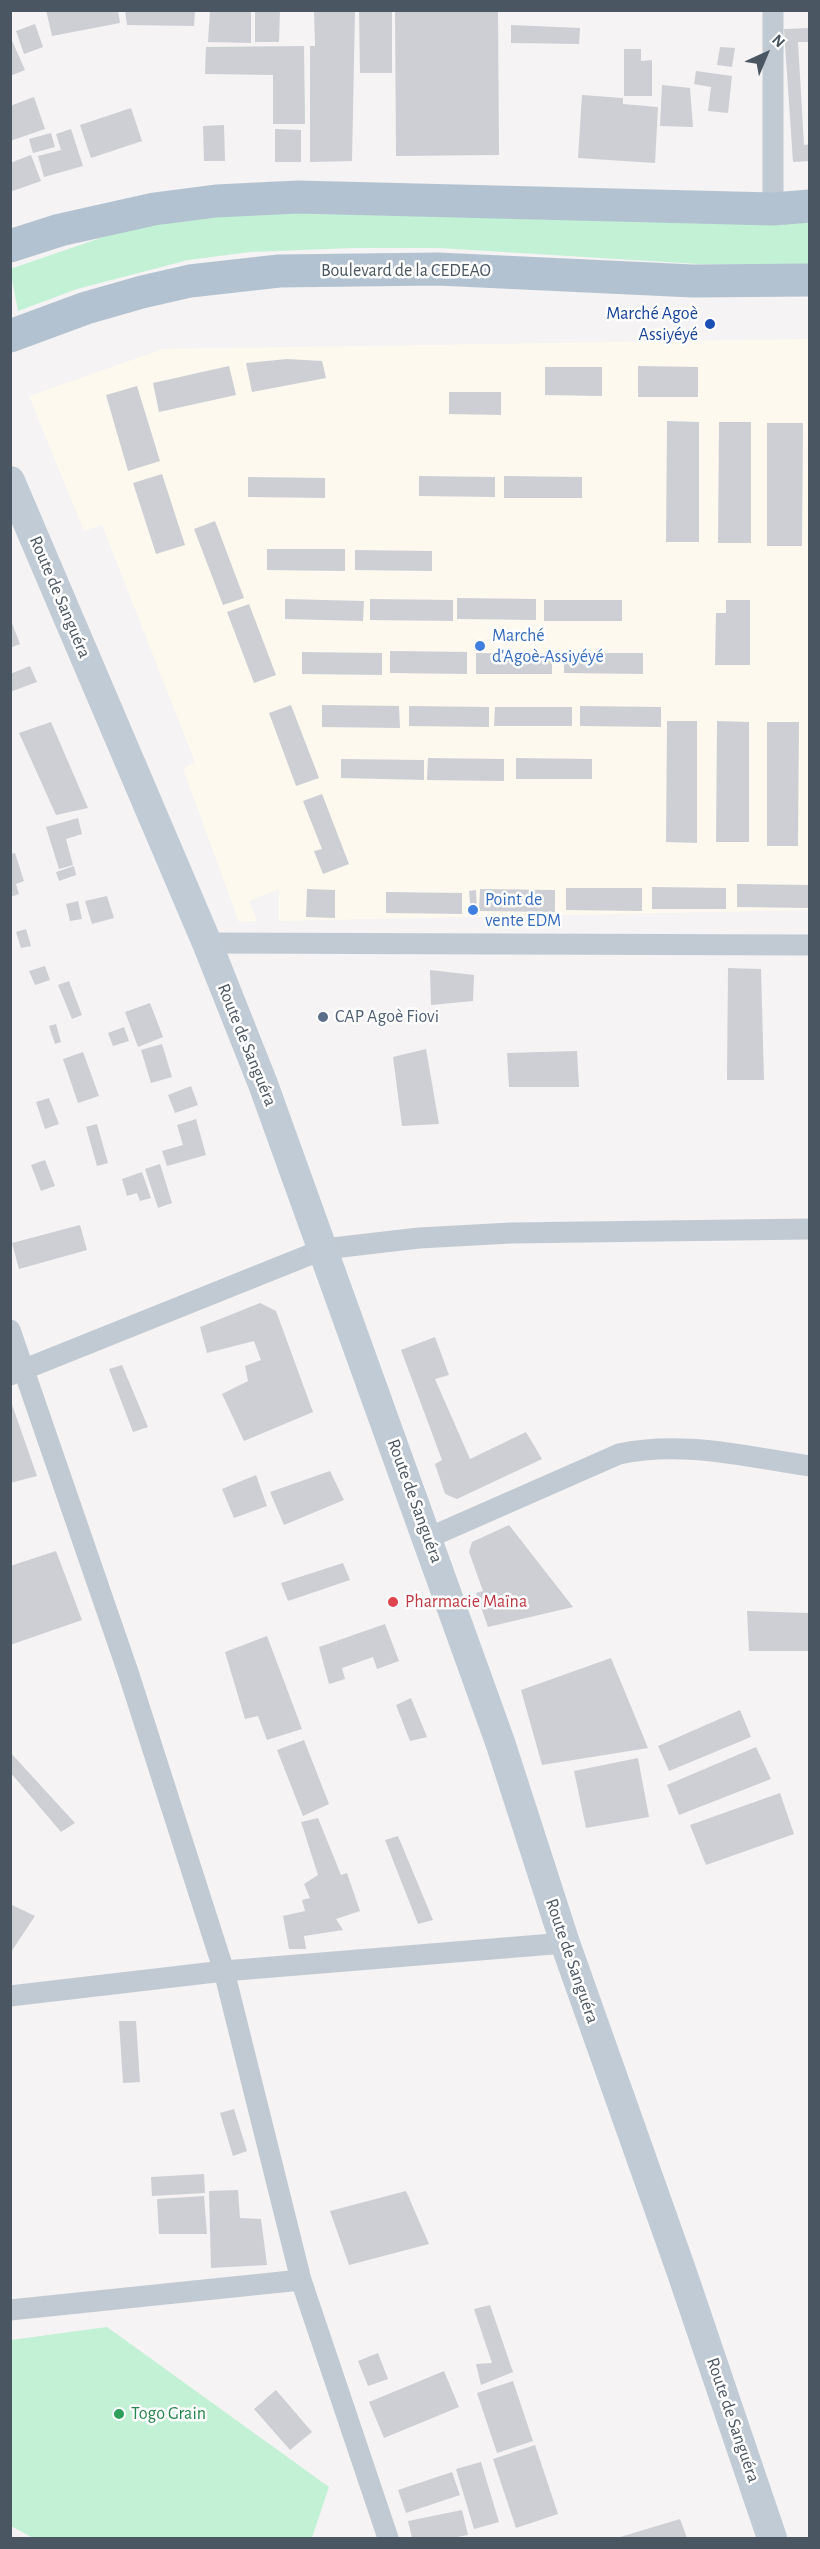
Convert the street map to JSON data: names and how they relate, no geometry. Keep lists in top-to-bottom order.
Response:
{
  "streets": {
    "main road": ["Boulevard de la CEDEAO"],
    "street": ["Route de Sanguéra"]
  },
  "places": [
    "Marché Agoè Assiyéyé",
    "Marché d'Agoè-Assiyéyé",
    "Point de vente EDM",
    "CAP Agoè Fiovi",
    "Pharmacie Maïna",
    "Togo Grain"
  ],
  "north": "top right"
}
